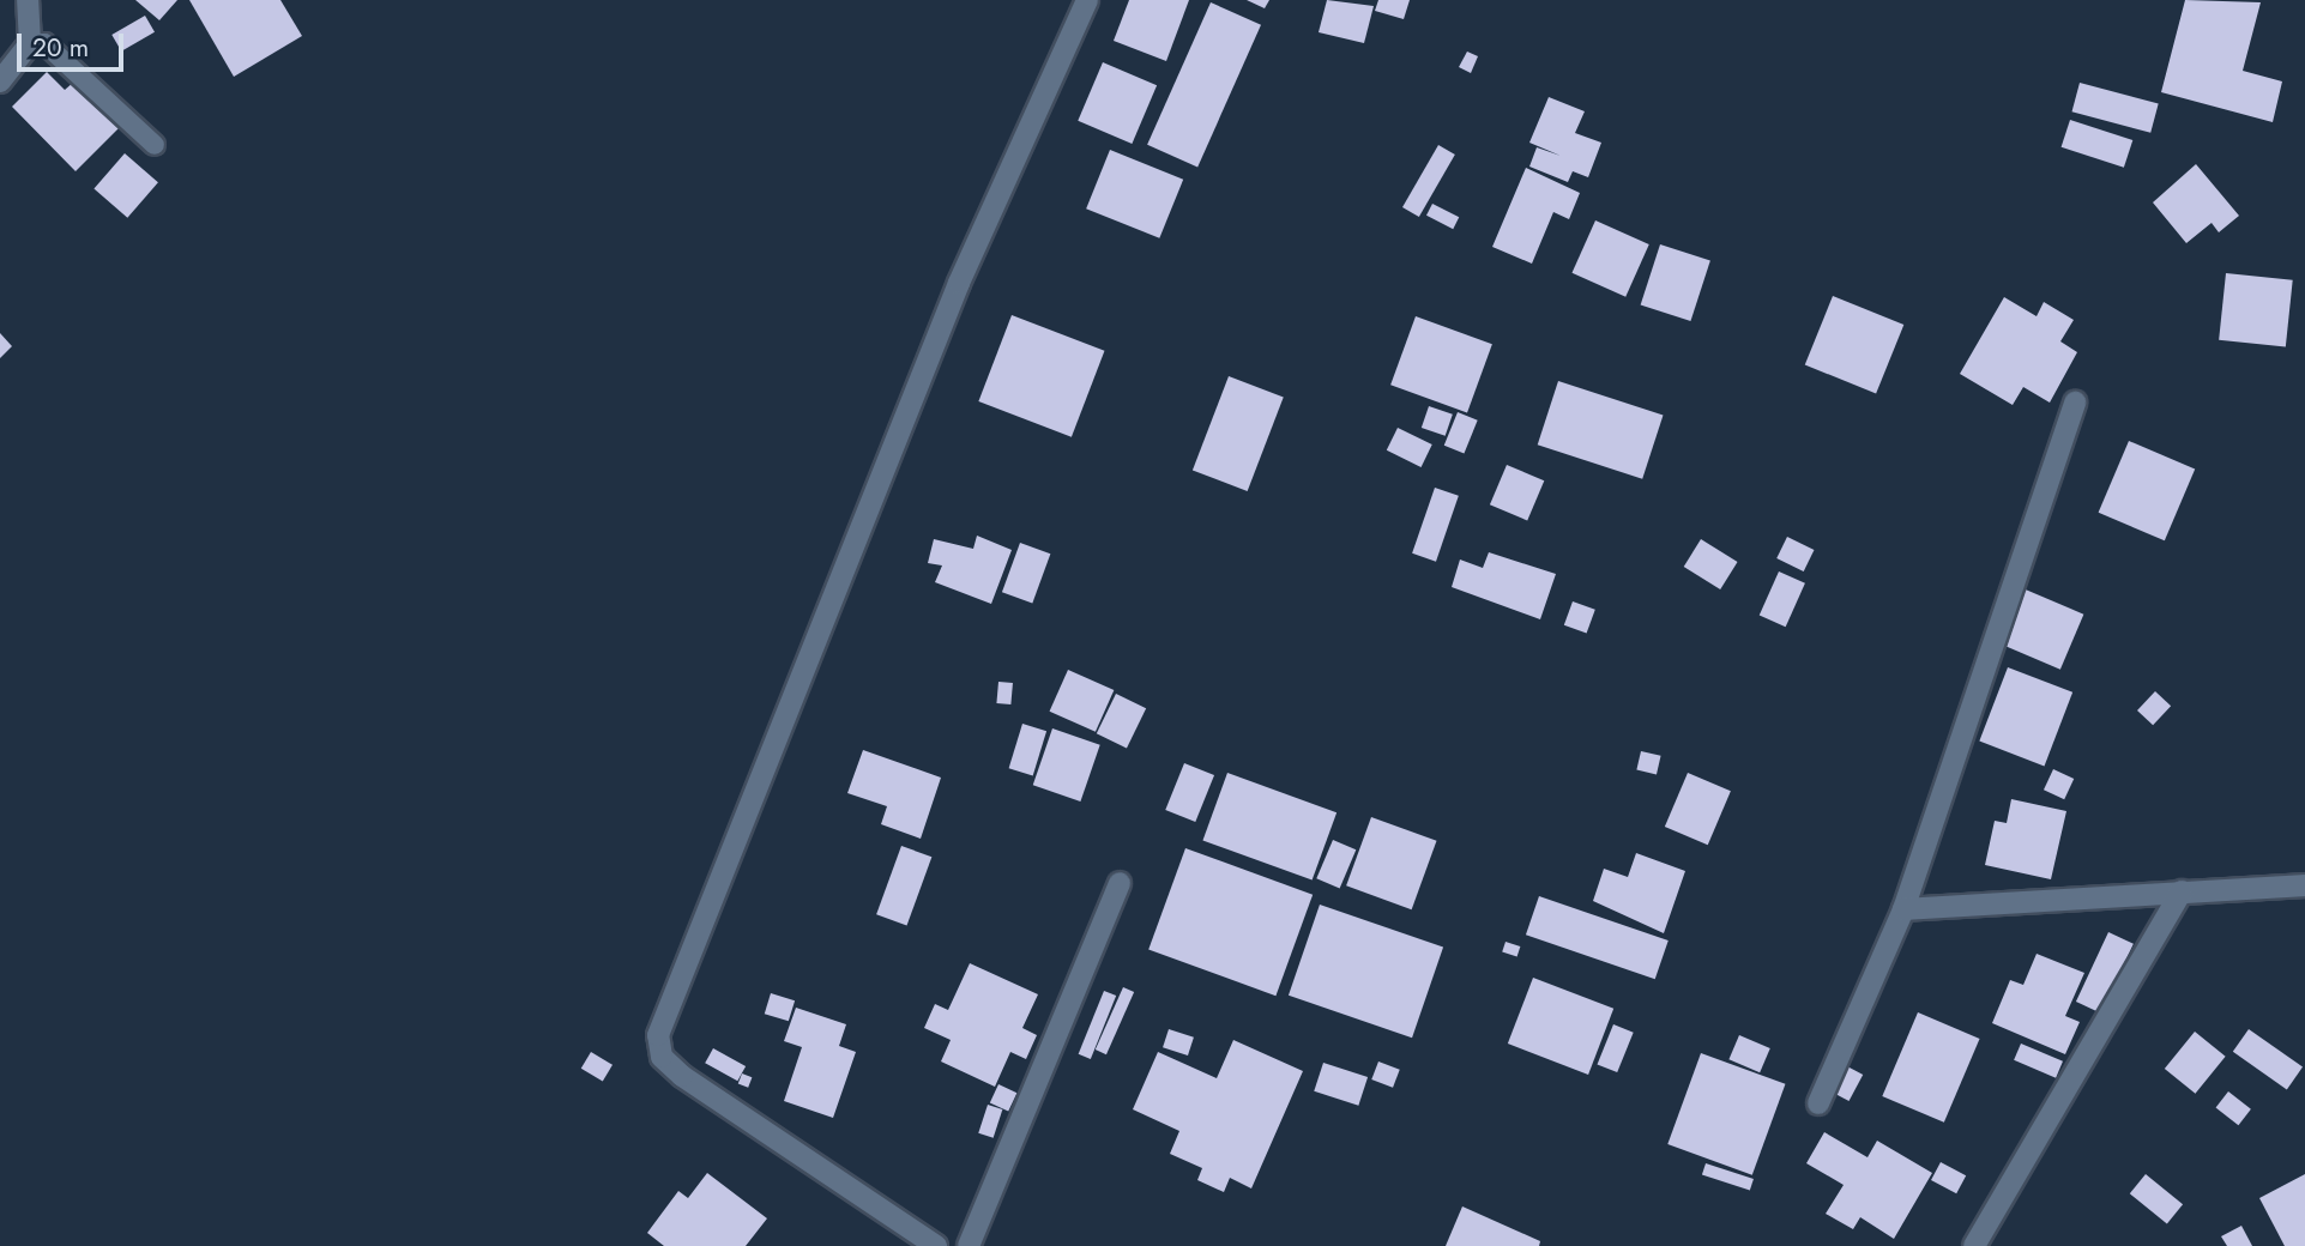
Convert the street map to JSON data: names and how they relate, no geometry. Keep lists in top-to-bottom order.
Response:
{
  "scale_bar": "20 m"
}
